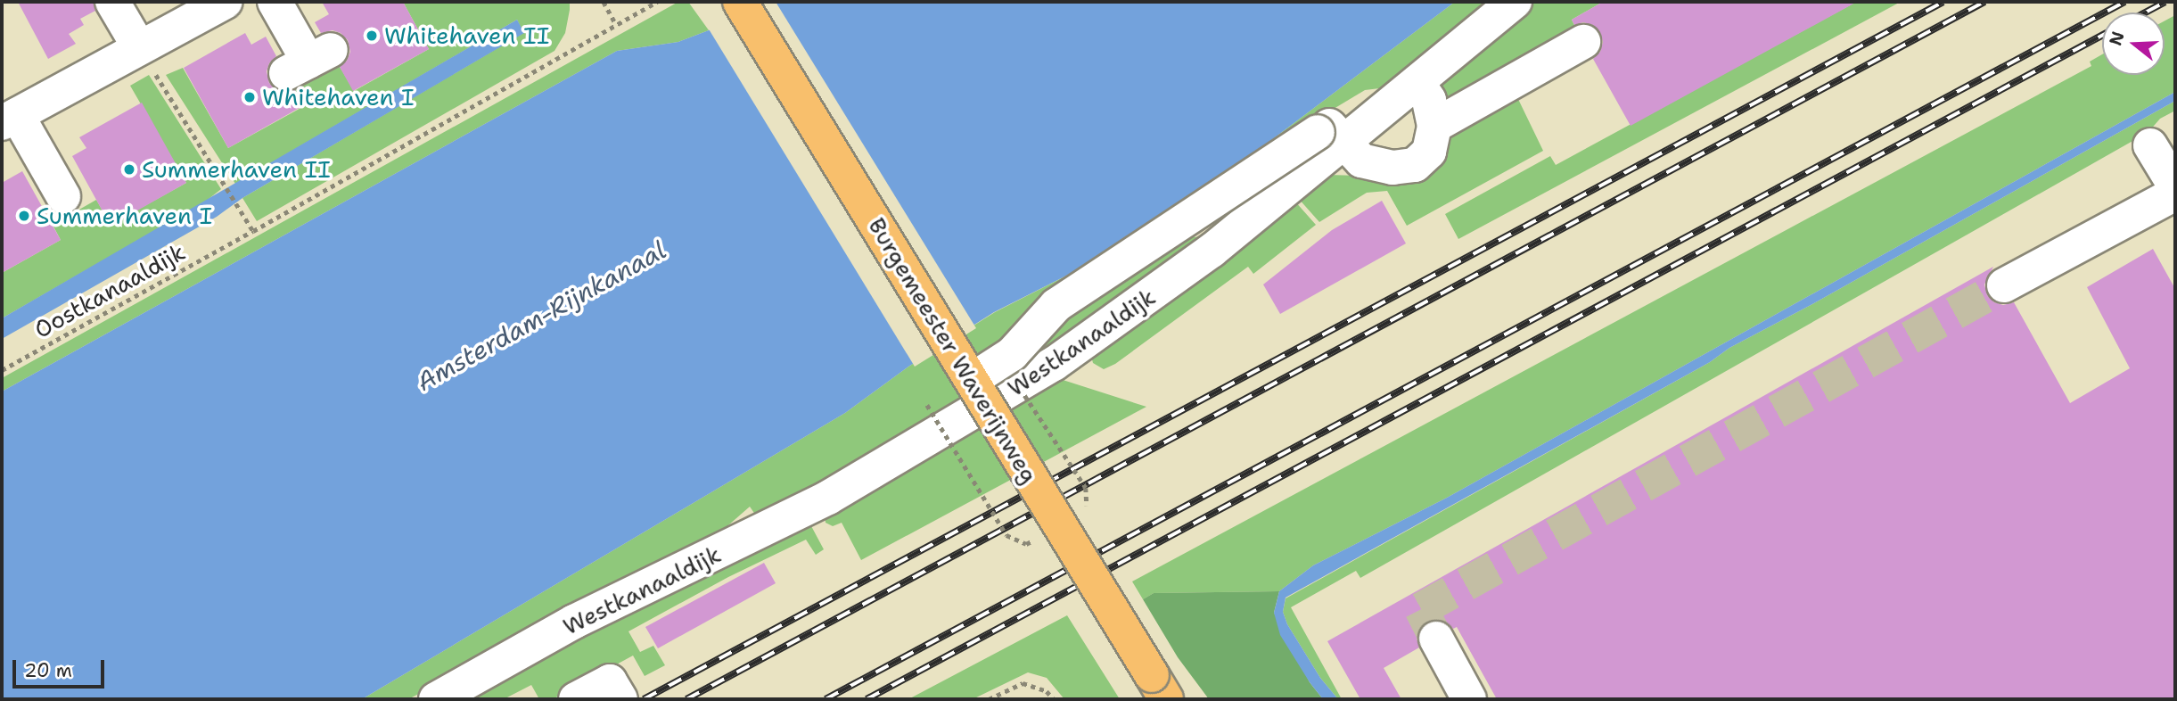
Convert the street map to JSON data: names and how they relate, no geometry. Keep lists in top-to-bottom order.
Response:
{
  "streets": {
    "main road": ["Burgemeester Waverijnweg"],
    "street": ["Westkanaaldijk"],
    "path": ["Oostkanaaldijk"]
  },
  "water": ["Amsterdam-Rijnkanaal"],
  "places": [
    "Whitehaven II",
    "Whitehaven I",
    "Summerhaven II",
    "Summerhaven I"
  ],
  "scale_bar": "20 m",
  "north": "left"
}
